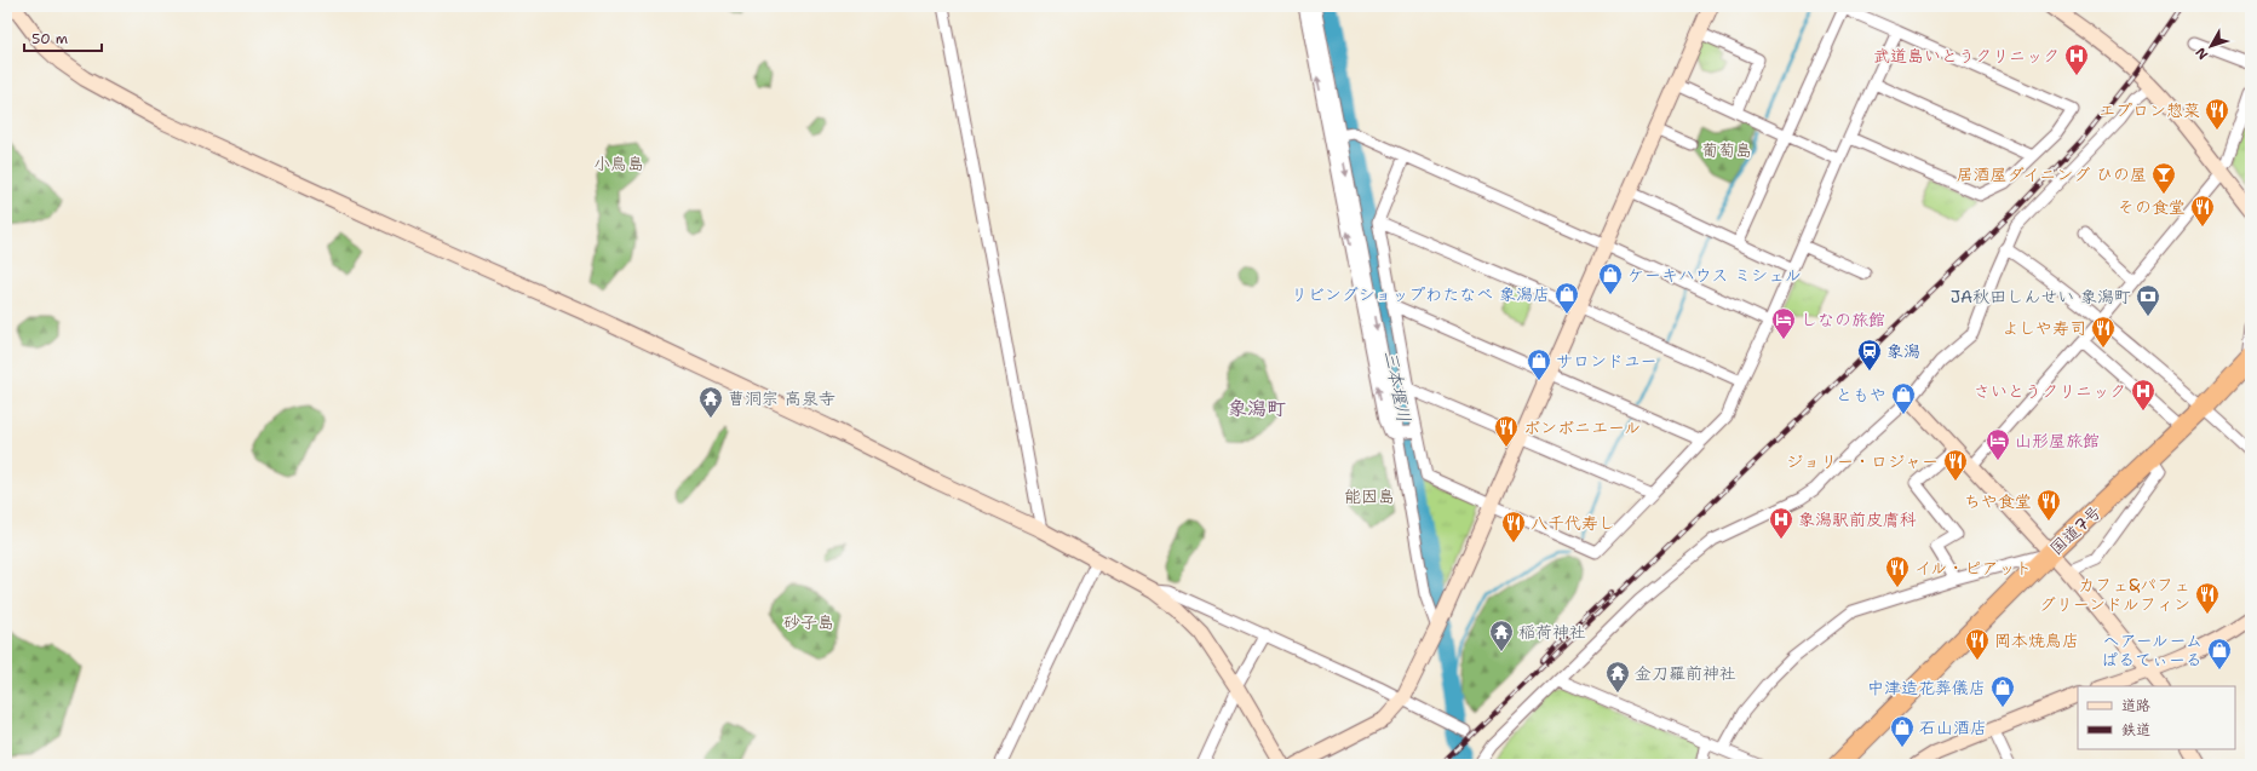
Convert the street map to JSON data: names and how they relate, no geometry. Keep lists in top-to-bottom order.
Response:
{
  "streets": {
    "highway": ["国道7号"]
  },
  "districts": ["象潟町"],
  "water": ["三本堰川"],
  "parks": [
    "葡萄島",
    "小鳥島",
    "能因島",
    "砂子島"
  ],
  "places": {
    "hospital": ["武道島いとうクリニック", "さいとうクリニック", "象潟駅前皮膚科"],
    "restaurant": [
      "エプロン惣菜",
      "その食堂",
      "よしや寿司",
      "ボンボニエール",
      "ジョリー・ロジャー",
      "ちや食堂",
      "八千代寿し",
      "イル・ピアット",
      "カフェ&パフェ グリーンドルフィン",
      "岡本焼鳥店"
    ],
    "bar": ["居酒屋ダイニング ひの屋"],
    "shop": [
      "ケーキハウス ミシェル",
      "リビングショップわたなべ 象潟店",
      "サロンドユー",
      "ともや",
      "ヘアールーム ぱるてぃーる",
      "中津造花葬儀店",
      "石山酒店"
    ],
    "bank": ["JA秋田しんせい 象潟町"],
    "hotel": ["しなの旅館", "山形屋旅館"],
    "station": ["象潟"],
    "temple": ["曹洞宗 高泉寺", "稲荷神社", "金刀羅前神社"]
  },
  "legend": ["道路", "鉄道"],
  "scale_bar": "50 m",
  "north": "bottom left"
}
